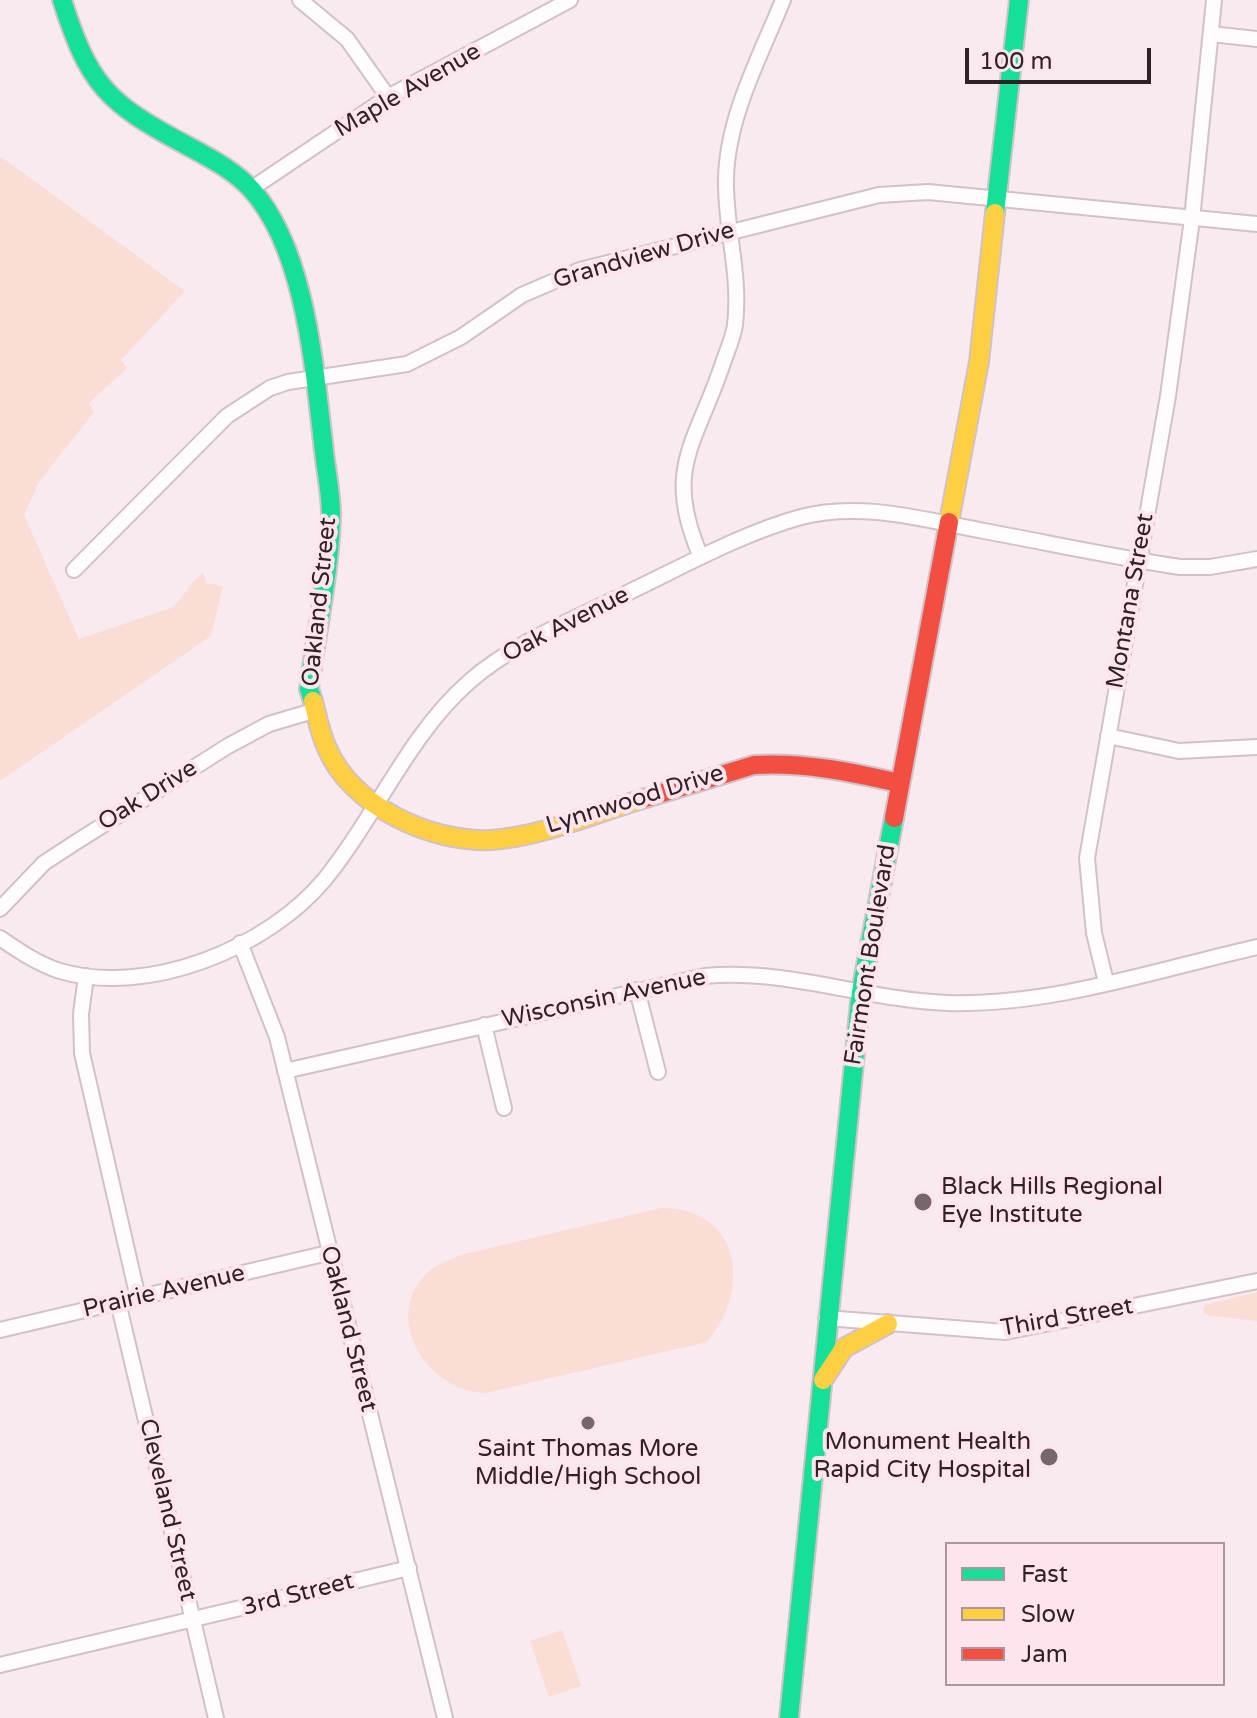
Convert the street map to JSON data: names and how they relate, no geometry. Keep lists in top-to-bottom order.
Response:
{
  "streets": {
    "street": [
      "Maple Avenue",
      "Grandview Drive",
      "Montana Street",
      "Oakland Street",
      "Oak Avenue",
      "Oak Drive",
      "Lynnwood Drive",
      "Fairmont Boulevard",
      "Wisconsin Avenue",
      "Prairie Avenue",
      "Third Street",
      "Cleveland Street",
      "3rd Street"
    ]
  },
  "crossings": [
    ["Maple Avenue", "Oakland Street"],
    ["Grandview Drive", "Montana Street"],
    ["Grandview Drive", "Oakland Street"],
    ["Grandview Drive", "Fairmont Boulevard"],
    ["Montana Street", "Oak Avenue"],
    ["Montana Street", "Wisconsin Avenue"],
    ["Oakland Street", "Oak Avenue"],
    ["Oakland Street", "Oak Drive"],
    ["Oakland Street", "Lynnwood Drive"],
    ["Oakland Street", "Wisconsin Avenue"],
    ["Oakland Street", "Prairie Avenue"],
    ["Oakland Street", "3rd Street"],
    ["Oak Avenue", "Lynnwood Drive"],
    ["Oak Avenue", "Fairmont Boulevard"],
    ["Lynnwood Drive", "Fairmont Boulevard"],
    ["Fairmont Boulevard", "Wisconsin Avenue"],
    ["Fairmont Boulevard", "Third Street"],
    ["Prairie Avenue", "Cleveland Street"],
    ["Cleveland Street", "3rd Street"]
  ],
  "places": ["Black Hills Regional Eye Institute", "Saint Thomas More Middle/High School", "Monument Health Rapid City Hospital"],
  "legend": ["Fast", "Slow", "Jam"],
  "scale_bar": "100 m"
}
